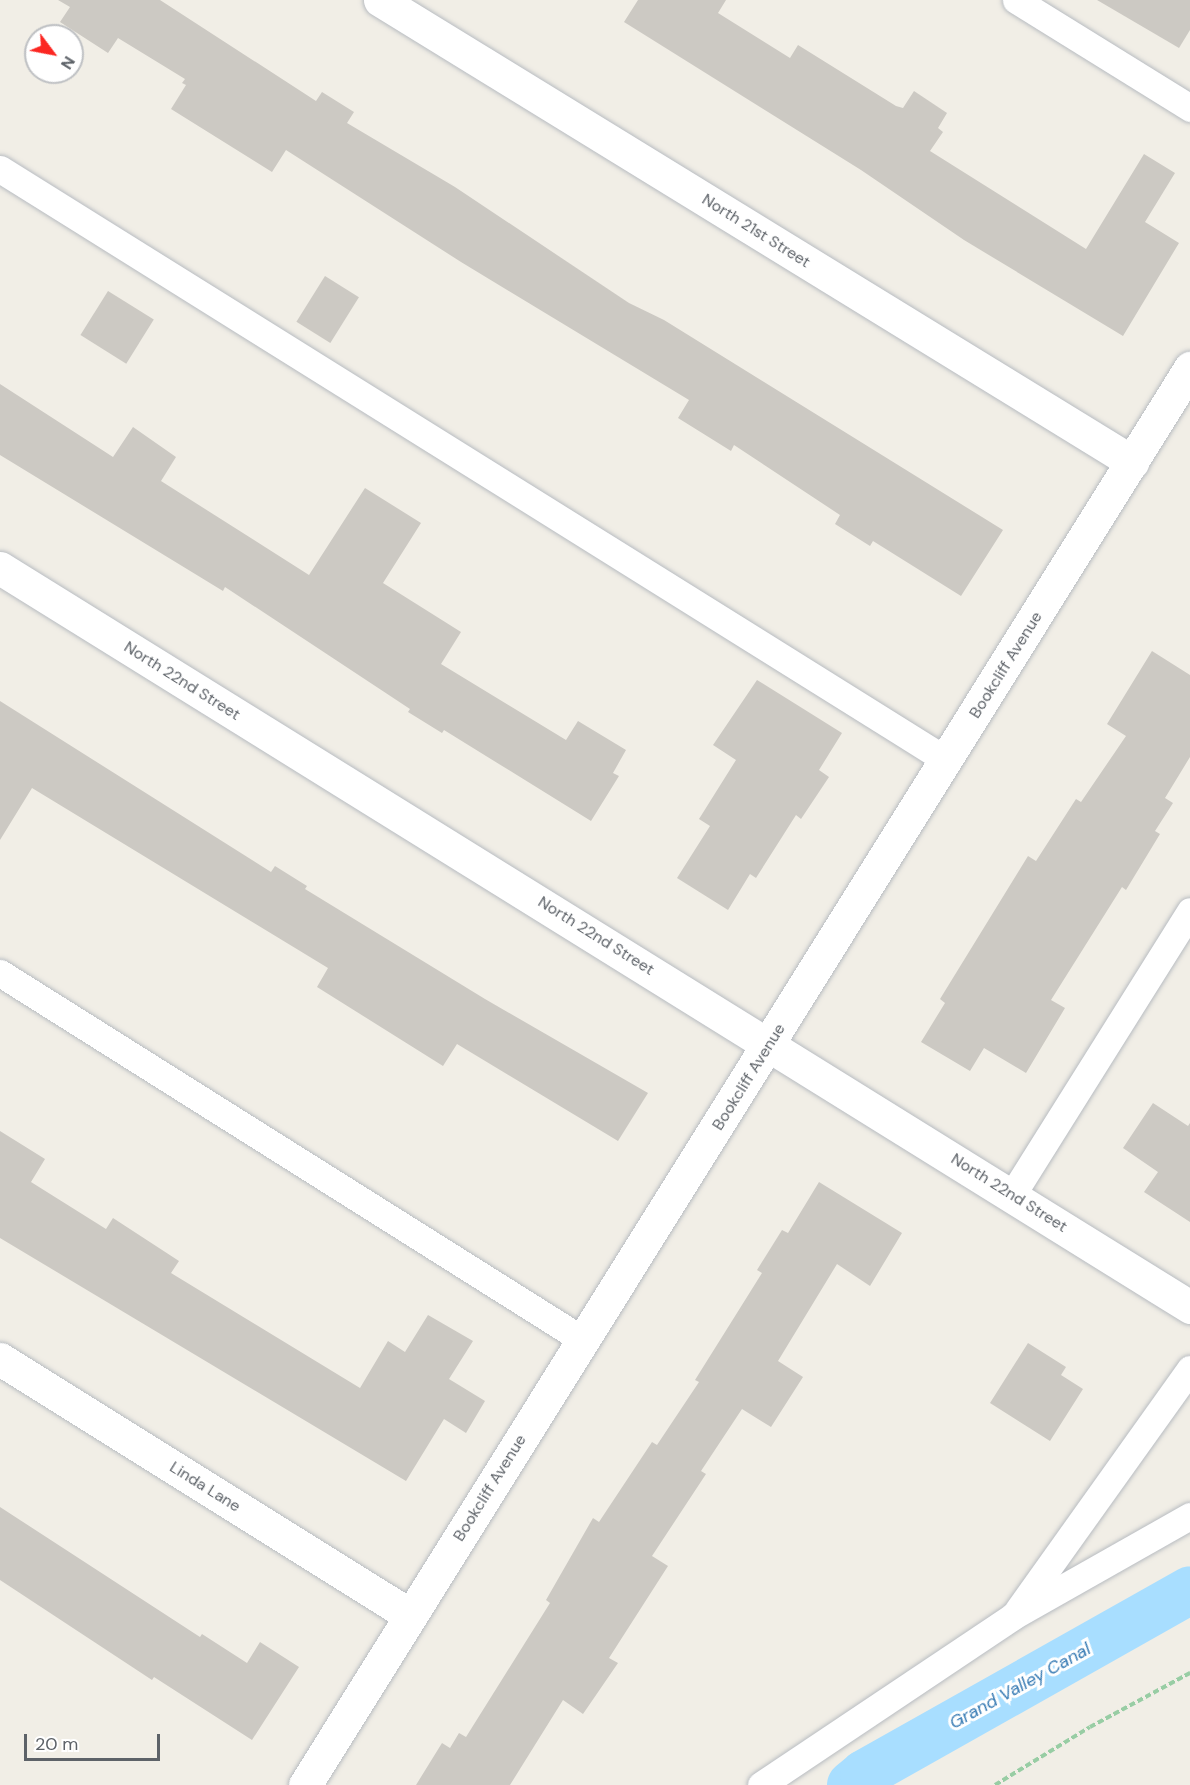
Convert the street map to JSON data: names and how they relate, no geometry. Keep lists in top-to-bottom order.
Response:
{
  "streets": {
    "street": [
      "North 21st Street",
      "Bookcliff Avenue",
      "North 22nd Street",
      "Linda Lane"
    ]
  },
  "crossings": [
    ["North 21st Street", "Bookcliff Avenue"],
    ["Bookcliff Avenue", "North 22nd Street"],
    ["Bookcliff Avenue", "Linda Lane"]
  ],
  "water": ["Grand Valley Canal"],
  "scale_bar": "20 m",
  "north": "bottom right"
}
